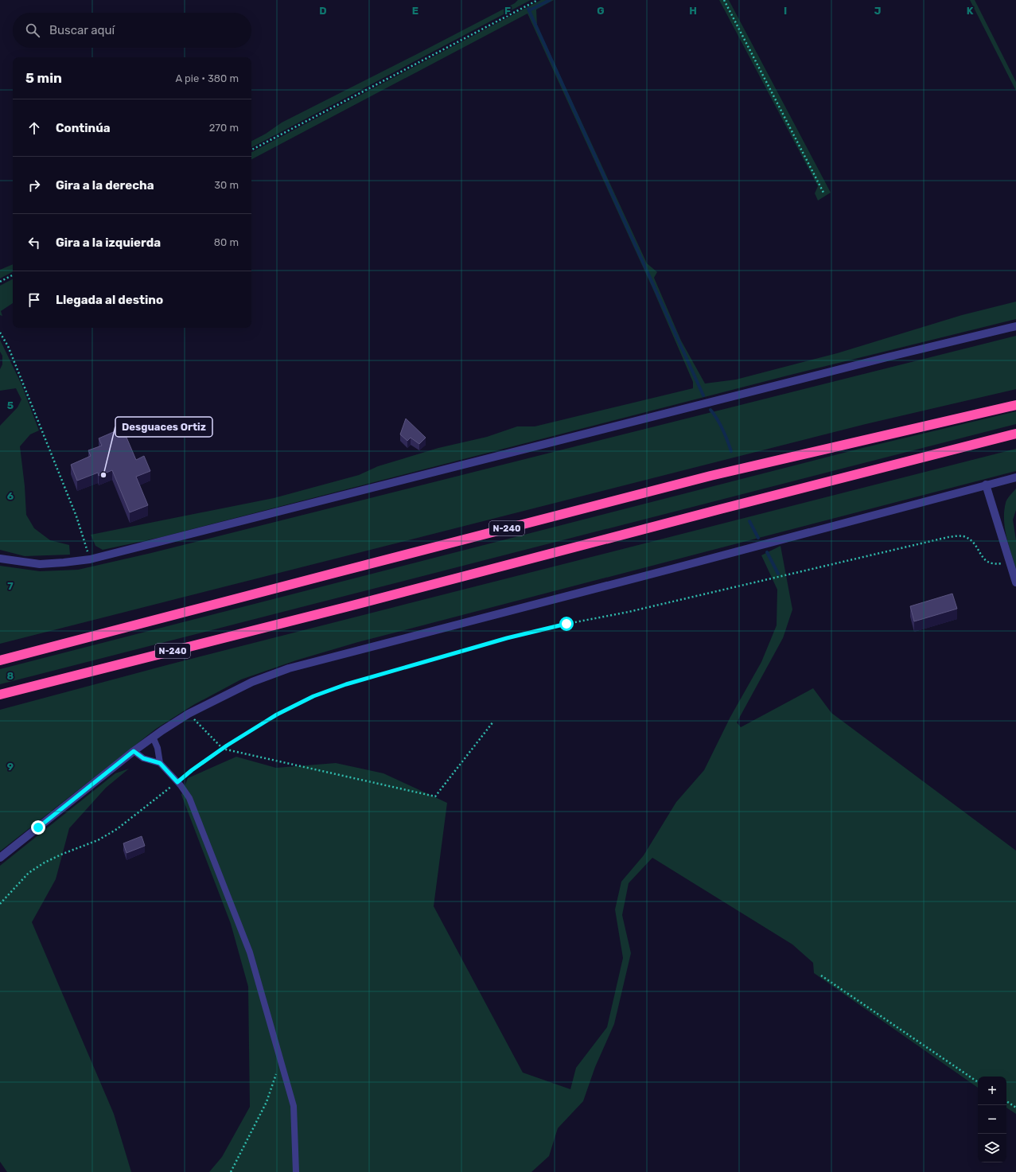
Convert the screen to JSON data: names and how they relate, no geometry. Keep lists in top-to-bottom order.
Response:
{
  "streets": {
    "highway": ["N-240"]
  },
  "places": ["Desguaces Ortiz"],
  "page": {
    "search": "Buscar aquí",
    "heading": ["5 min", "A pie · 380 m"],
    "list": [
      ["Continúa", "270 m"],
      ["Gira a la derecha", "30 m"],
      ["Gira a la izquierda", "80 m"],
      "Llegada al destino"
    ],
    "map_buttons": ["+", "−"]
  },
  "grid": {
    "columns": [
      "D",
      "E",
      "F",
      "G",
      "H",
      "I",
      "J",
      "K"
    ],
    "rows": [
      "5",
      "6",
      "7",
      "8",
      "9"
    ]
  }
}
